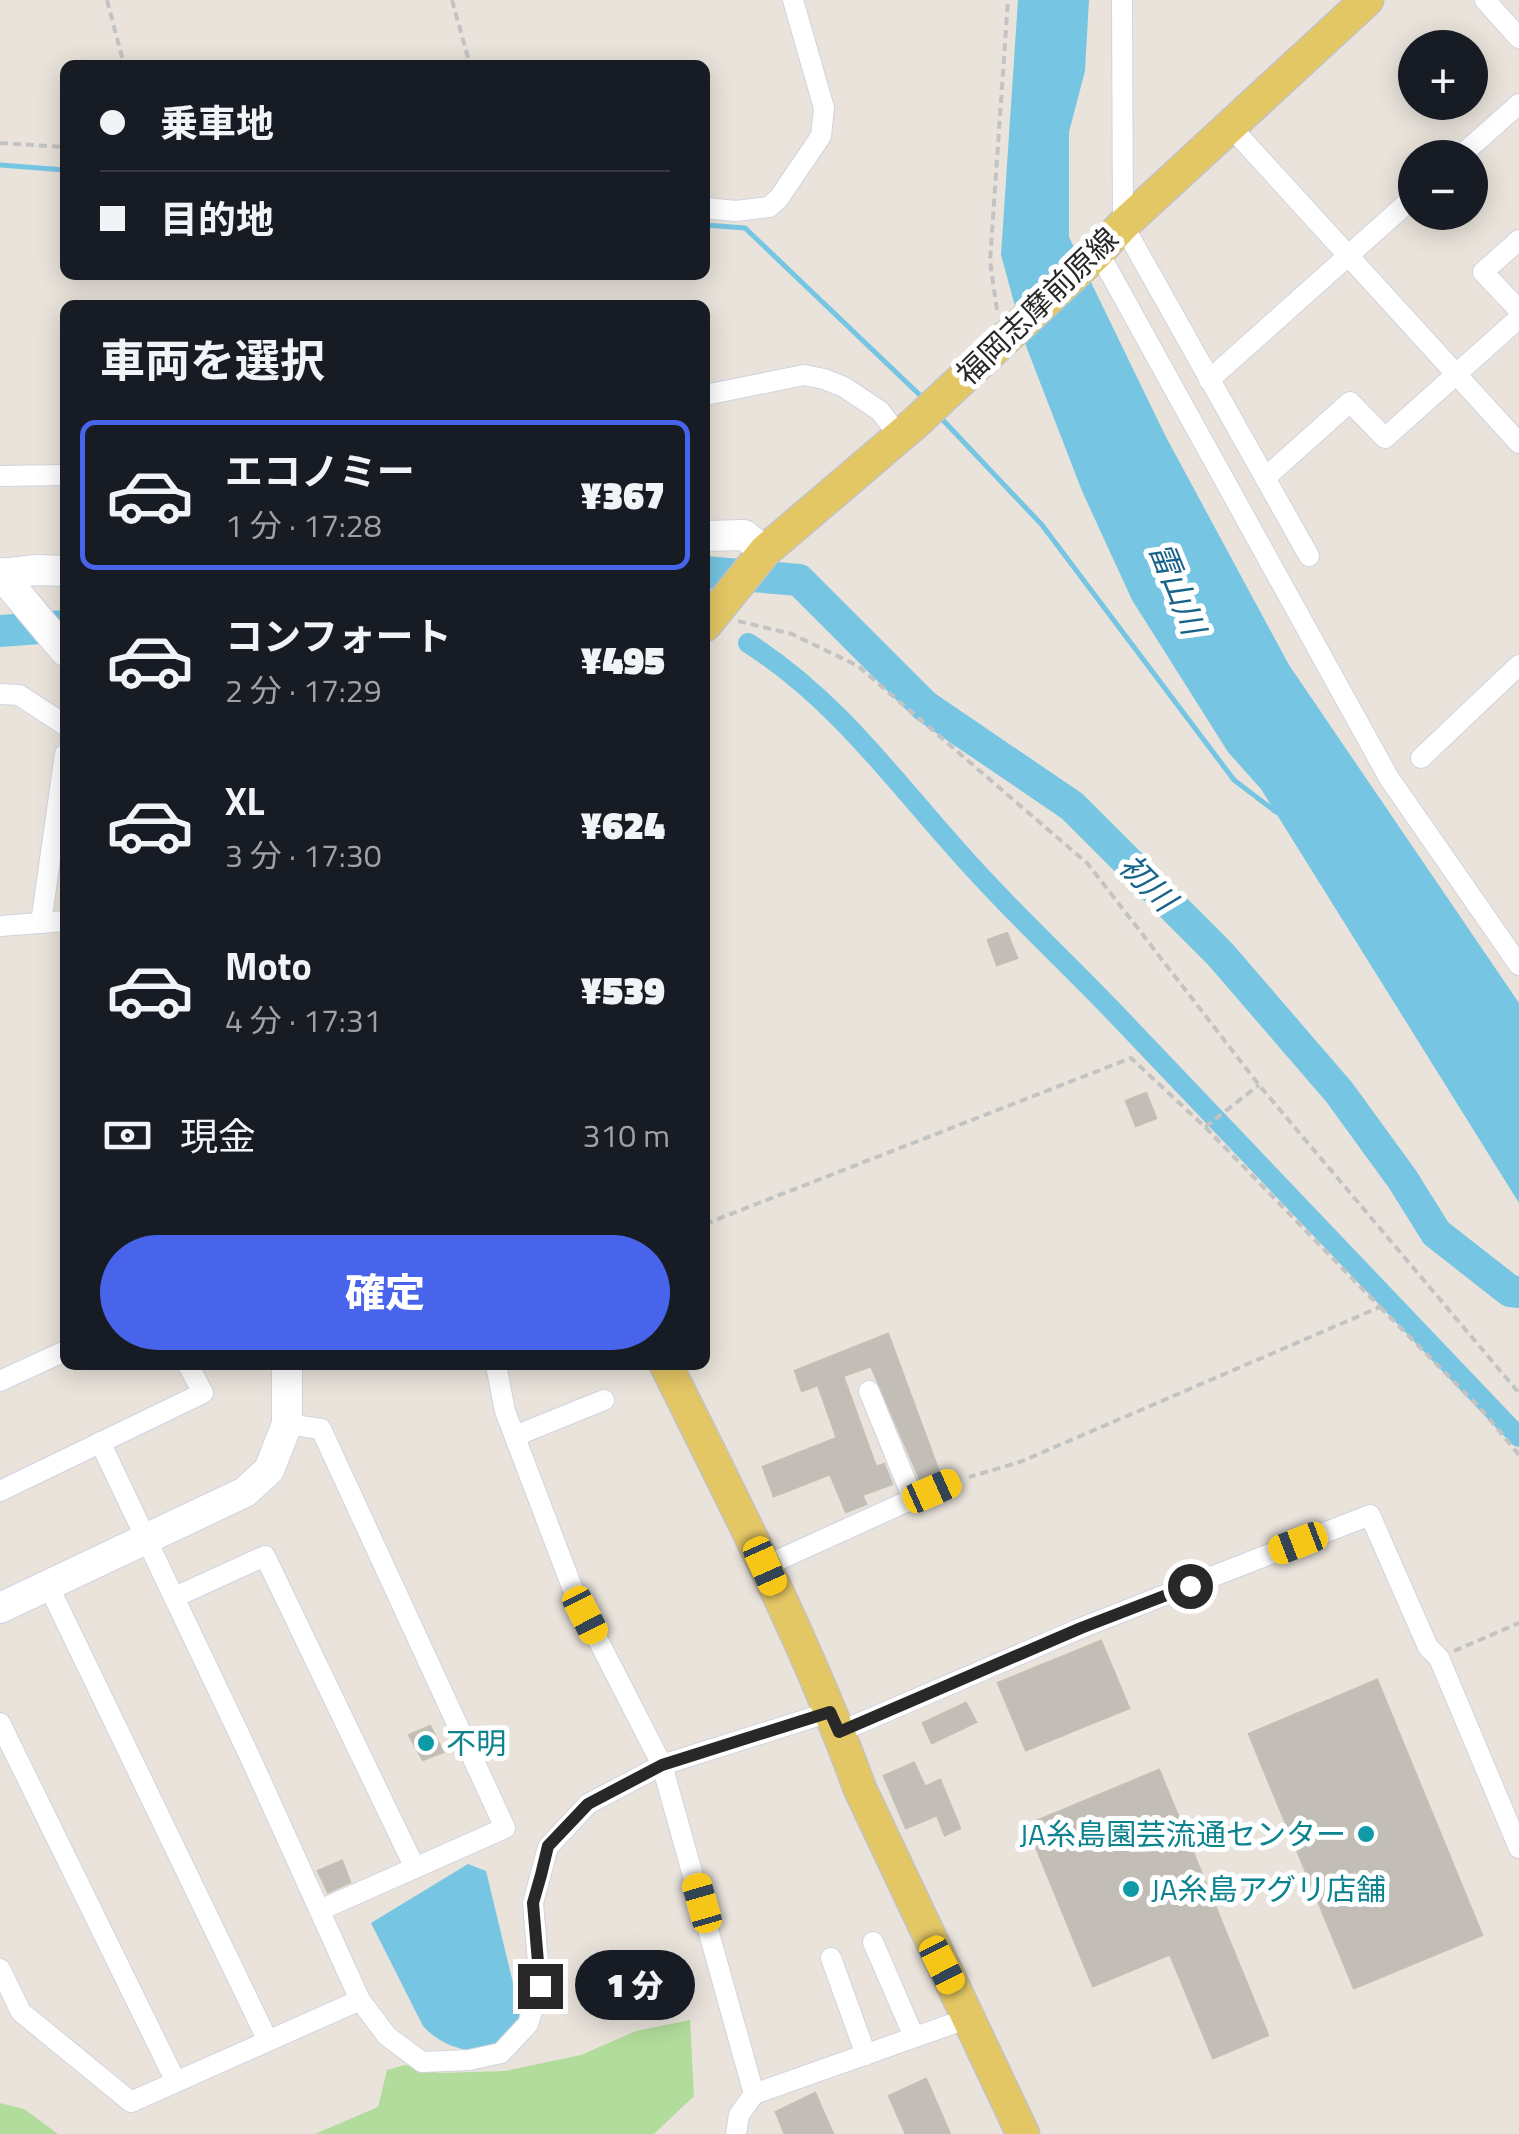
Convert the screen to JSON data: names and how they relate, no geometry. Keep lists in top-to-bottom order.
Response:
{
  "streets": {
    "main road": ["福岡志摩前原線"]
  },
  "water": ["雷山川", "初川"],
  "places": ["不明", "JA糸島園芸流通センター", "JA糸島アグリ店舗"],
  "page": {
    "map_buttons": ["+", "−"],
    "banner": ["乗車地", "目的地"],
    "heading": "車両を選択",
    "list": [
      {
        "name": "エコノミー",
        "note": "1 分 · 17:28",
        "value": "¥367"
      },
      {
        "name": "コンフォート",
        "note": "2 分 · 17:29",
        "value": "¥495"
      },
      {
        "name": "XL",
        "note": "3 分 · 17:30",
        "value": "¥624"
      },
      {
        "name": "Moto",
        "note": "4 分 · 17:31",
        "value": "¥539"
      }
    ],
    "pay": ["現金", "310 m"],
    "buttons": "確定",
    "bubble": "1 分"
  }
}
